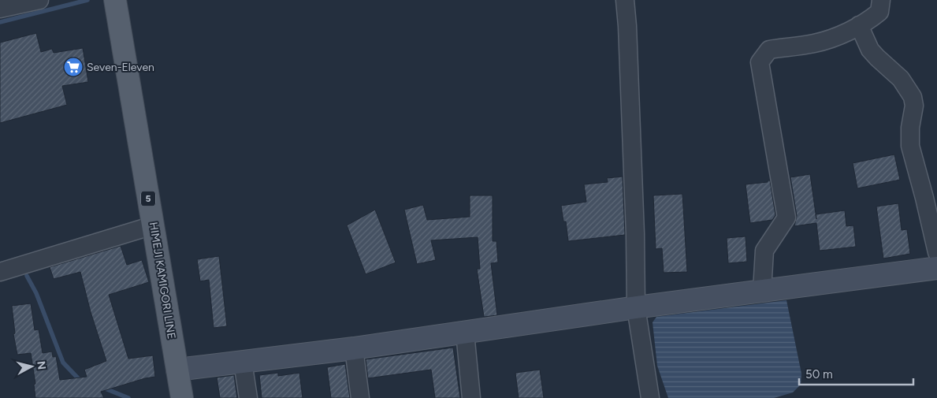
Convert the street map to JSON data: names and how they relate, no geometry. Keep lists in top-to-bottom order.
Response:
{
  "streets": {
    "main road": ["5", "HIMEJI KAMIGORI LINE"]
  },
  "places": {
    "supermarket": ["Seven-Eleven"]
  },
  "scale_bar": "50 m",
  "north": "right"
}
